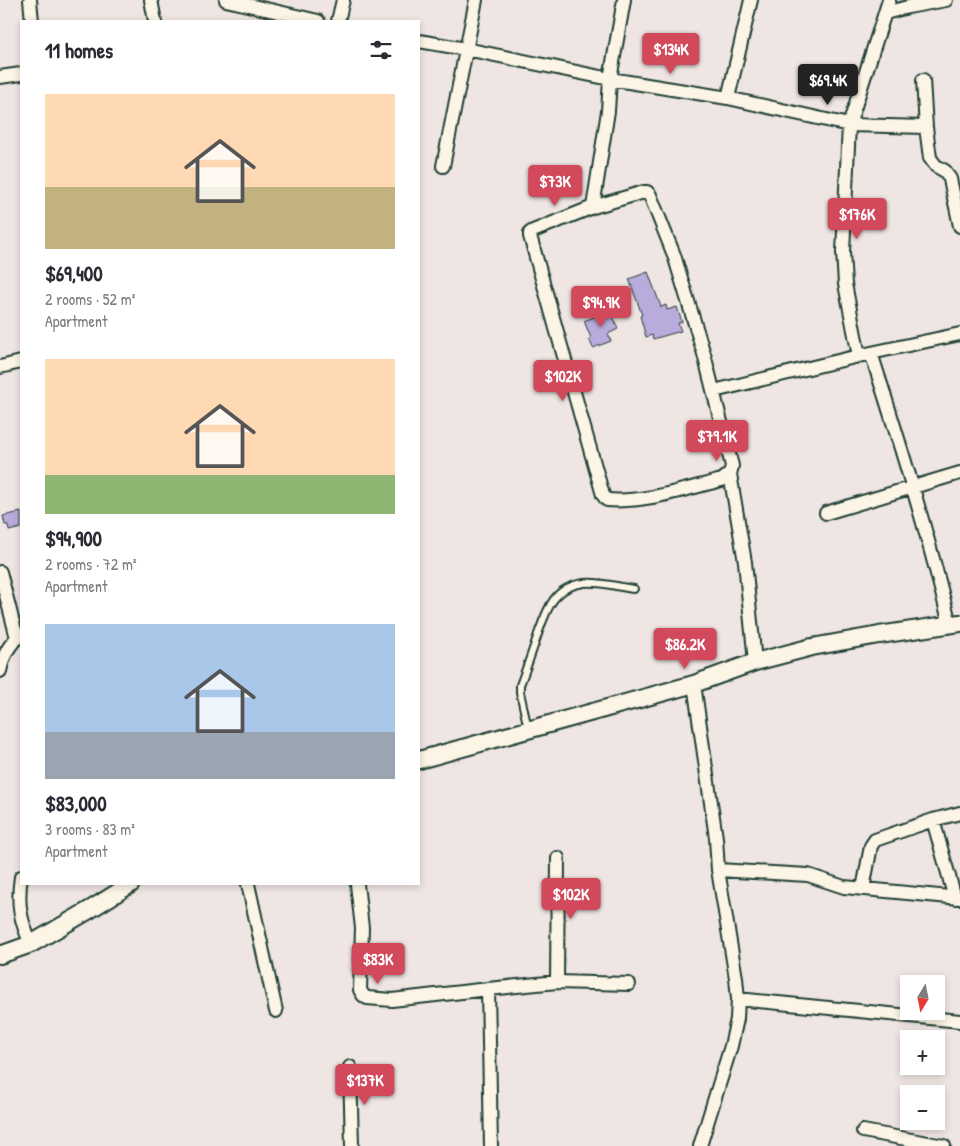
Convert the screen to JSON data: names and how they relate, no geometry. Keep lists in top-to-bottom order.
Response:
{
  "north": "bottom",
  "page": {
    "heading": "11 homes",
    "price": [
      "$134K",
      "$69.4K",
      "$73K",
      "$176K",
      "$94.9K",
      "$102K",
      "$79.1K",
      "$86.2K",
      "$102K",
      "$83K",
      "$137K"
    ],
    "list": [
      {
        "name": "$69,400",
        "note": "2 rooms · 52 m² · Apartment"
      },
      {
        "name": "$94,900",
        "note": "2 rooms · 72 m² · Apartment"
      },
      {
        "name": "$83,000",
        "note": "3 rooms · 83 m² · Apartment"
      }
    ],
    "map_buttons": ["+", "−"]
  }
}
